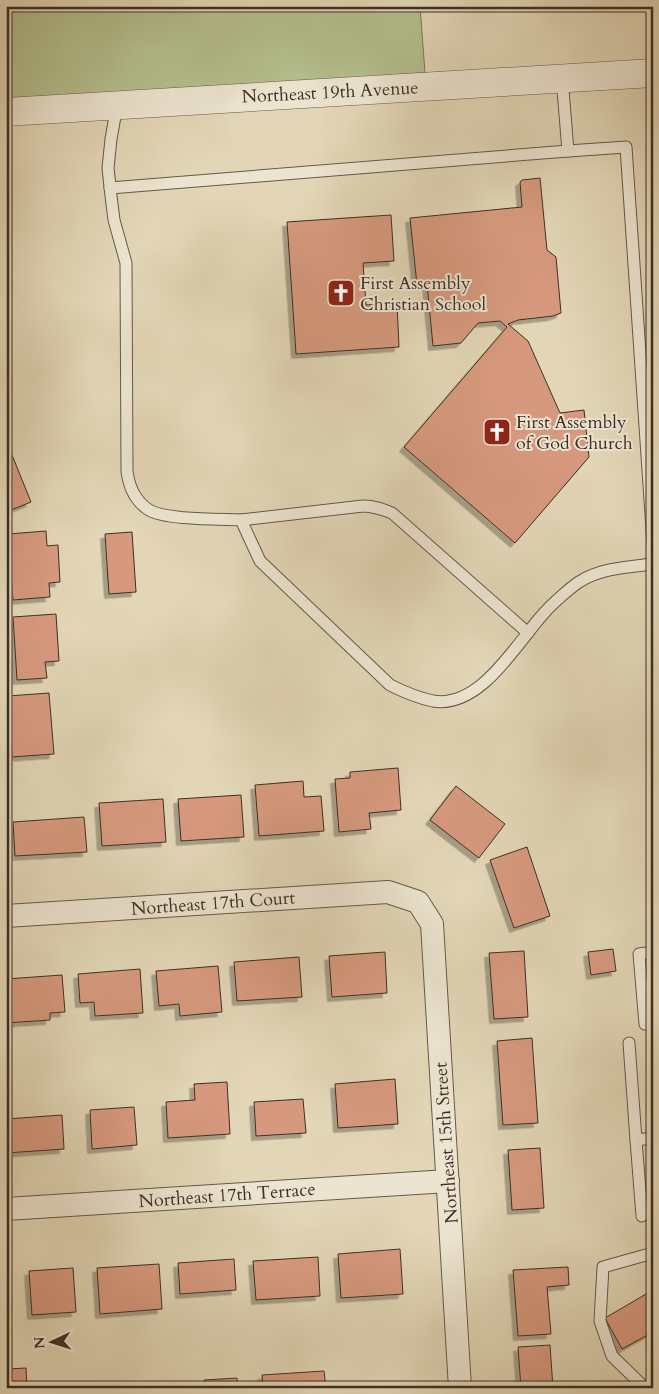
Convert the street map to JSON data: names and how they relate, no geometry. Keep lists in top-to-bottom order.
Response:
{
  "streets": {
    "street": [
      "Northeast 19th Avenue",
      "Northeast 17th Court",
      "Northeast 15th Street",
      "Northeast 17th Terrace"
    ]
  },
  "crossings": [
    ["Northeast 17th Court", "Northeast 15th Street"],
    ["Northeast 15th Street", "Northeast 17th Terrace"]
  ],
  "places": {
    "church": ["First Assembly Christian School", "First Assembly of God Church"]
  },
  "north": "left"
}
